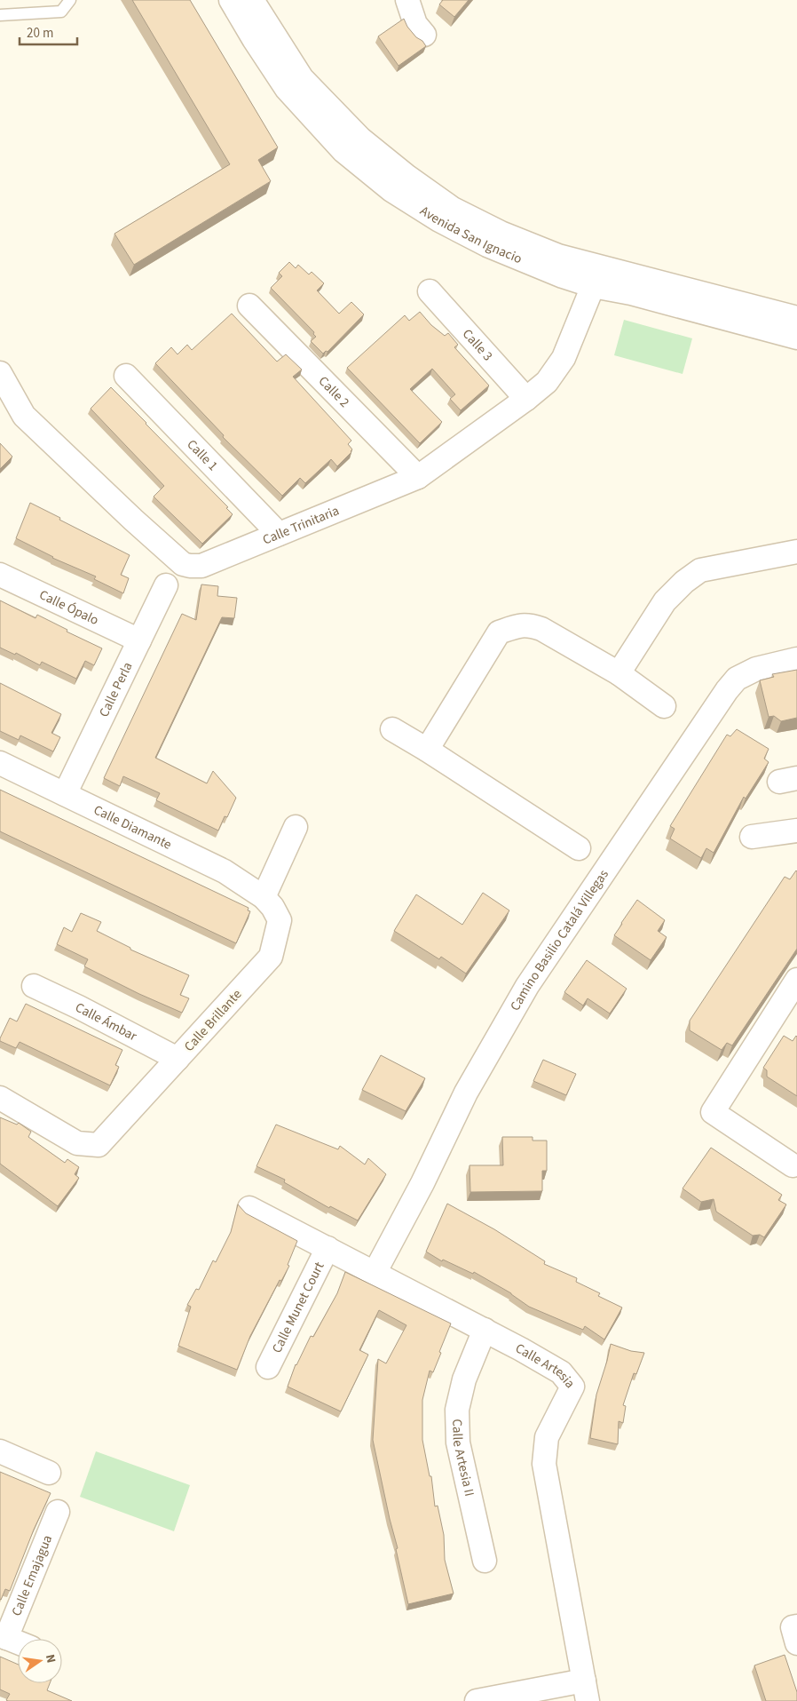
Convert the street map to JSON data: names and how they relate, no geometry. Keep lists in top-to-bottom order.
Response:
{
  "streets": {
    "street": [
      "Avenida San Ignacio",
      "Calle 3",
      "Calle 2",
      "Calle 1",
      "Calle Trinitaria",
      "Calle Ópalo",
      "Calle Perla",
      "Calle Diamante",
      "Camino Basilio Catalá Villegas",
      "Calle Brillante",
      "Calle Ámbar",
      "Calle Munet Court",
      "Calle Artesia",
      "Calle Artesia II",
      "Calle Emajagua"
    ]
  },
  "crossings": [
    ["Avenida San Ignacio", "Calle Trinitaria"],
    ["Calle 3", "Calle Trinitaria"],
    ["Calle 2", "Calle Trinitaria"],
    ["Calle 1", "Calle Trinitaria"],
    ["Calle Ópalo", "Calle Perla"],
    ["Calle Perla", "Calle Diamante"],
    ["Calle Diamante", "Calle Brillante"],
    ["Camino Basilio Catalá Villegas", "Calle Artesia"],
    ["Calle Brillante", "Calle Ámbar"],
    ["Calle Munet Court", "Calle Artesia"],
    ["Calle Artesia", "Calle Artesia II"]
  ],
  "scale_bar": "20 m",
  "north": "right"
}
